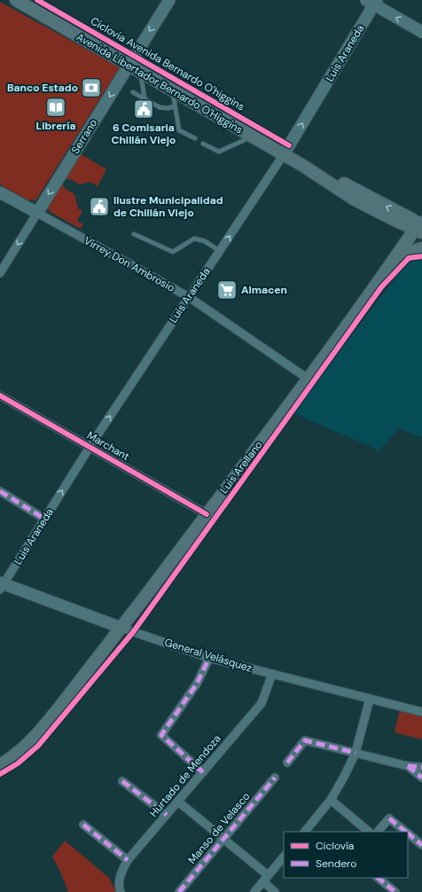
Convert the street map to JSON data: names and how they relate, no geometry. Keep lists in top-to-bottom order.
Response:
{
  "streets": {
    "main road": ["Avenida Libertador Bernardo O'Higgins", "Luis Arellano"],
    "street": [
      "Luis Araneda",
      "Serrano",
      "Virrey Don Ambrosio",
      "Marchant",
      "General Velásquez",
      "Hurtado de Mendoza",
      "Manso de Velasco"
    ],
    "cycle path": ["Ciclovia Avenida Bernardo O'higgins"]
  },
  "crossings": [
    ["Luis Araneda", "Avenida Libertador Bernardo O'Higgins"],
    ["Luis Araneda", "Virrey Don Ambrosio"],
    ["Luis Araneda", "Marchant"],
    ["Luis Araneda", "General Velásquez"],
    ["Avenida Libertador Bernardo O'Higgins", "Serrano"],
    ["Avenida Libertador Bernardo O'Higgins", "Luis Arellano"],
    ["Serrano", "Virrey Don Ambrosio"],
    ["Virrey Don Ambrosio", "Luis Arellano"],
    ["Marchant", "Luis Arellano"],
    ["Luis Arellano", "General Velásquez"],
    ["General Velásquez", "Hurtado de Mendoza"]
  ],
  "one_way": ["Luis Araneda", "Serrano"],
  "places": {
    "bank": ["Banco Estado"],
    "library": ["Librería"],
    "public building": ["6 Comisaria Chillán Viejo", "Ilustre Municipalidad de Chillán Viejo"],
    "supermarket": ["Almacen"]
  },
  "legend": ["Ciclovía", "Sendero"]
}
